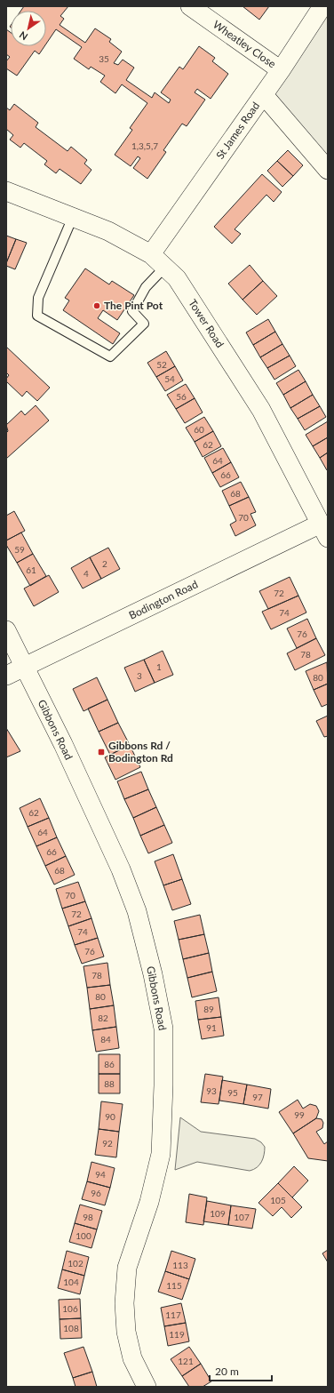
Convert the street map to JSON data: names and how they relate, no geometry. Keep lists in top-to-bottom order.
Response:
{
  "streets": {
    "street": [
      "Wheatley Close",
      "St James Road",
      "Tower Road",
      "Bodington Road",
      "Gibbons Road"
    ]
  },
  "crossings": [
    ["Wheatley Close", "St James Road"],
    ["St James Road", "Tower Road"],
    ["Tower Road", "Bodington Road"],
    ["Bodington Road", "Gibbons Road"]
  ],
  "places": {
    "other": ["The Pint Pot"],
    "transit": ["Gibbons Rd / Bodington Rd"]
  },
  "house_numbers": [
    "35",
    "1,3,5,7",
    "52",
    "54",
    "56",
    "60",
    "62",
    "64",
    "66",
    "68",
    "70",
    "59",
    "2",
    "61",
    "4",
    "72",
    "74",
    "76",
    "78",
    "1",
    "3",
    "80",
    "62",
    "64",
    "66",
    "68",
    "70",
    "72",
    "74",
    "76",
    "78",
    "80",
    "89",
    "82",
    "91",
    "84",
    "86",
    "88",
    "93",
    "95",
    "97",
    "99",
    "90",
    "92",
    "94",
    "96",
    "105",
    "109",
    "98",
    "107",
    "100",
    "102",
    "113",
    "104",
    "115",
    "106",
    "117",
    "108",
    "119",
    "121"
  ],
  "scale_bar": "20 m",
  "north": "bottom left"
}
